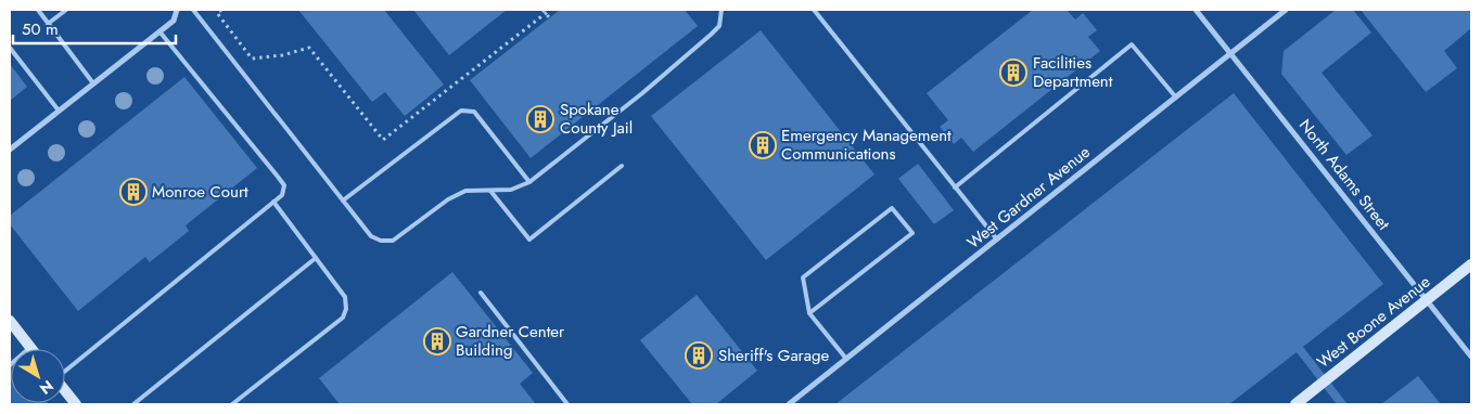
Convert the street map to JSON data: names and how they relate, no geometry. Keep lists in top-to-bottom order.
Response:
{
  "streets": {
    "main road": ["West Boone Avenue"],
    "street": ["North Adams Street", "West Gardner Avenue"]
  },
  "crossings": [
    ["North Adams Street", "West Gardner Avenue"],
    ["North Adams Street", "West Boone Avenue"]
  ],
  "places": {
    "building": [
      "Facilities Department",
      "Spokane County Jail",
      "Emergency Management Communications",
      "Monroe Court",
      "Gardner Center Building",
      "Sheriff's Garage"
    ]
  },
  "scale_bar": "50 m",
  "north": "bottom right"
}
